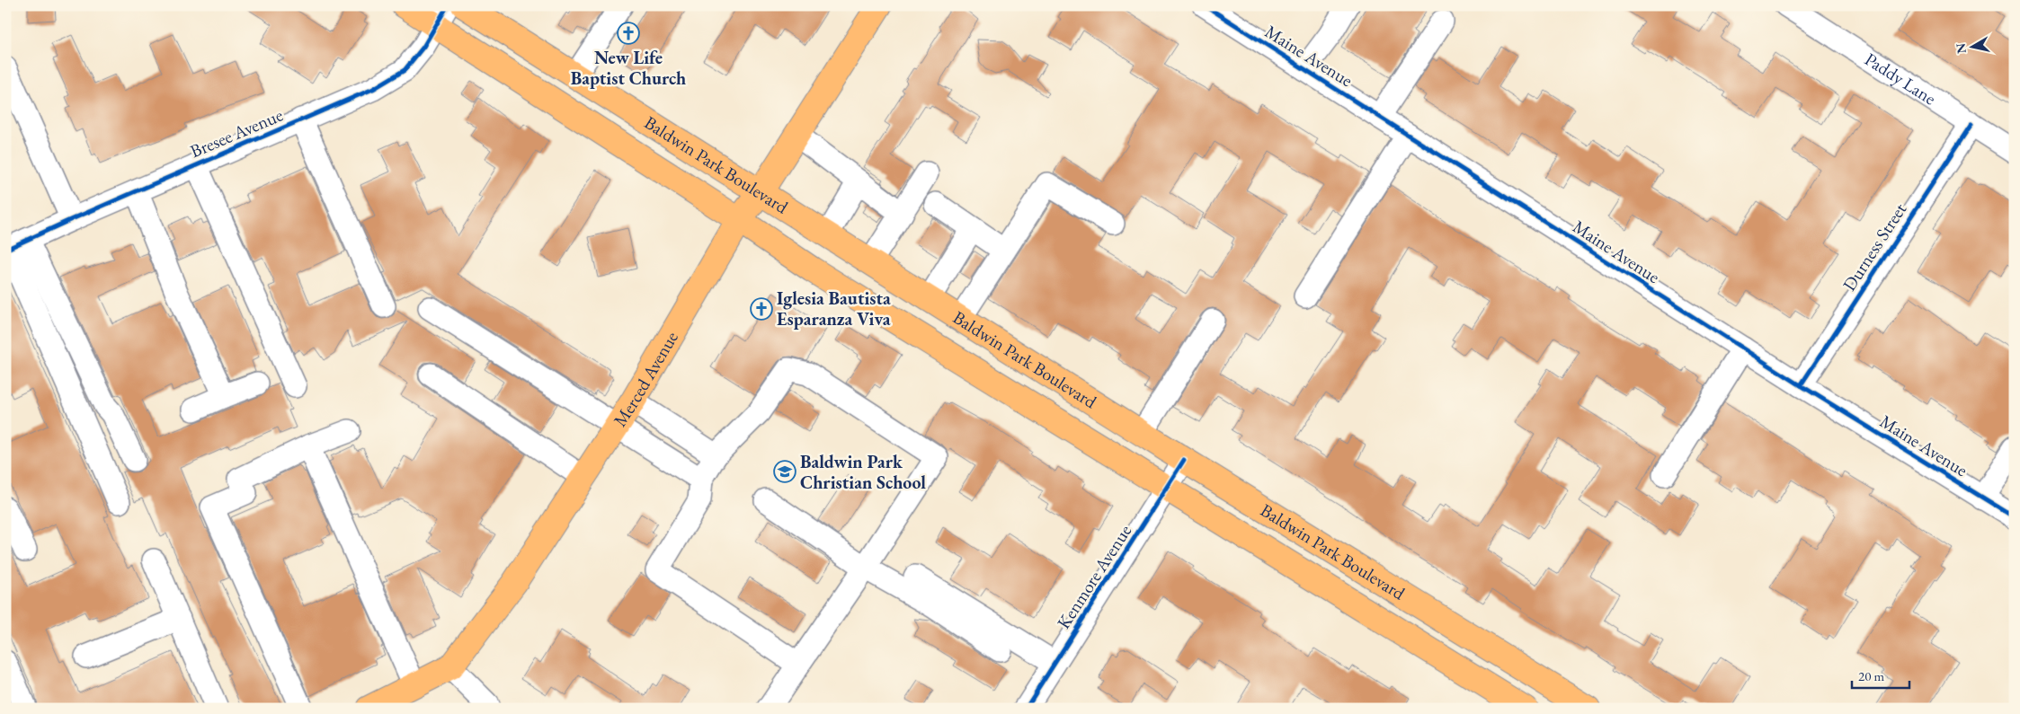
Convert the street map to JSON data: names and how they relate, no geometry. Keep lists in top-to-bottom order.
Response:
{
  "streets": {
    "main road": ["Baldwin Park Boulevard", "Merced Avenue"],
    "street": [
      "Maine Avenue",
      "Paddy Lane",
      "Bresee Avenue",
      "Durness Street",
      "Kenmore Avenue"
    ]
  },
  "crossings": [
    ["Maine Avenue", "Durness Street"],
    ["Paddy Lane", "Durness Street"],
    ["Bresee Avenue", "Baldwin Park Boulevard"],
    ["Baldwin Park Boulevard", "Merced Avenue"],
    ["Baldwin Park Boulevard", "Kenmore Avenue"]
  ],
  "places": {
    "church": ["New Life Baptist Church", "Iglesia Bautista Esparanza Viva"],
    "school or university": ["Baldwin Park Christian School"]
  },
  "scale_bar": "20 m",
  "north": "left"
}
